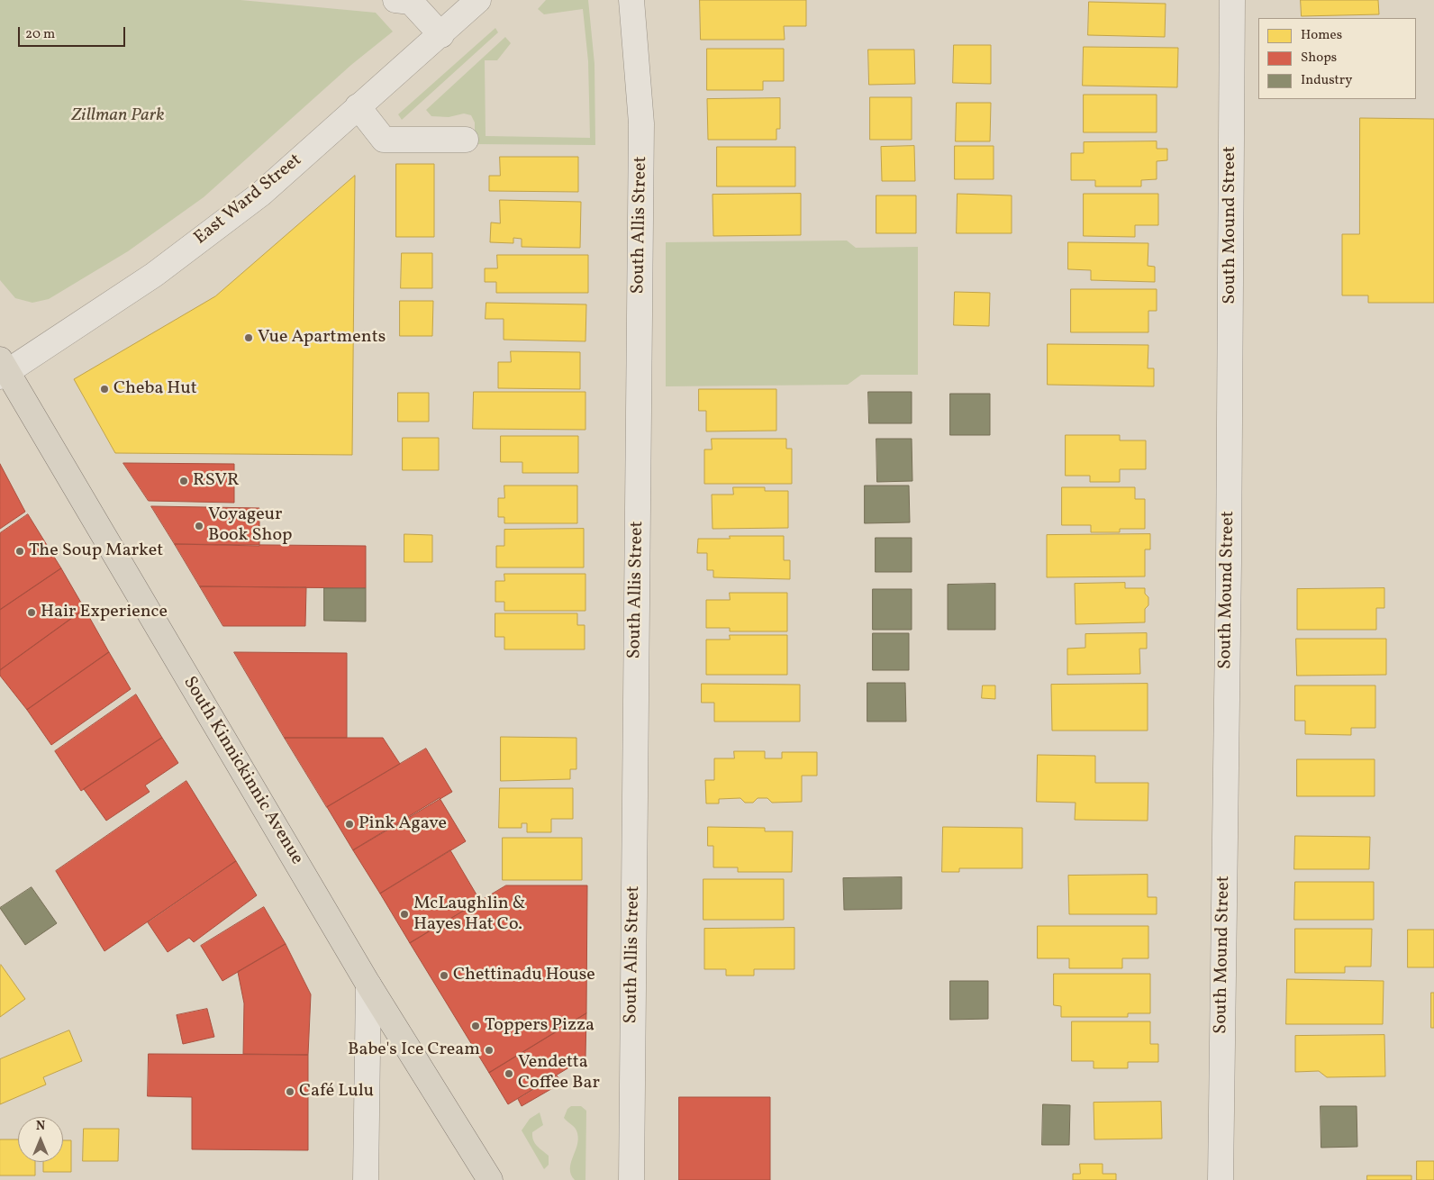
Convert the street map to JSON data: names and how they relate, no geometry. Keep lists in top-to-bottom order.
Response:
{
  "streets": {
    "main road": ["South Kinnickinnic Avenue"],
    "street": ["East Ward Street", "South Allis Street", "South Mound Street"]
  },
  "crossings": [
    ["East Ward Street", "South Kinnickinnic Avenue"]
  ],
  "parks": ["Zillman Park"],
  "places": [
    "Vue Apartments",
    "Cheba Hut",
    "RSVR",
    "Voyageur Book Shop",
    "The Soup Market",
    "Hair Experience",
    "Pink Agave",
    "McLaughlin & Hayes Hat Co.",
    "Chettinadu House",
    "Toppers Pizza",
    "Babe's Ice Cream",
    "Vendetta Coffee Bar",
    "Café Lulu"
  ],
  "legend": ["Homes", "Shops", "Industry"],
  "scale_bar": "20 m",
  "north": "top"
}
